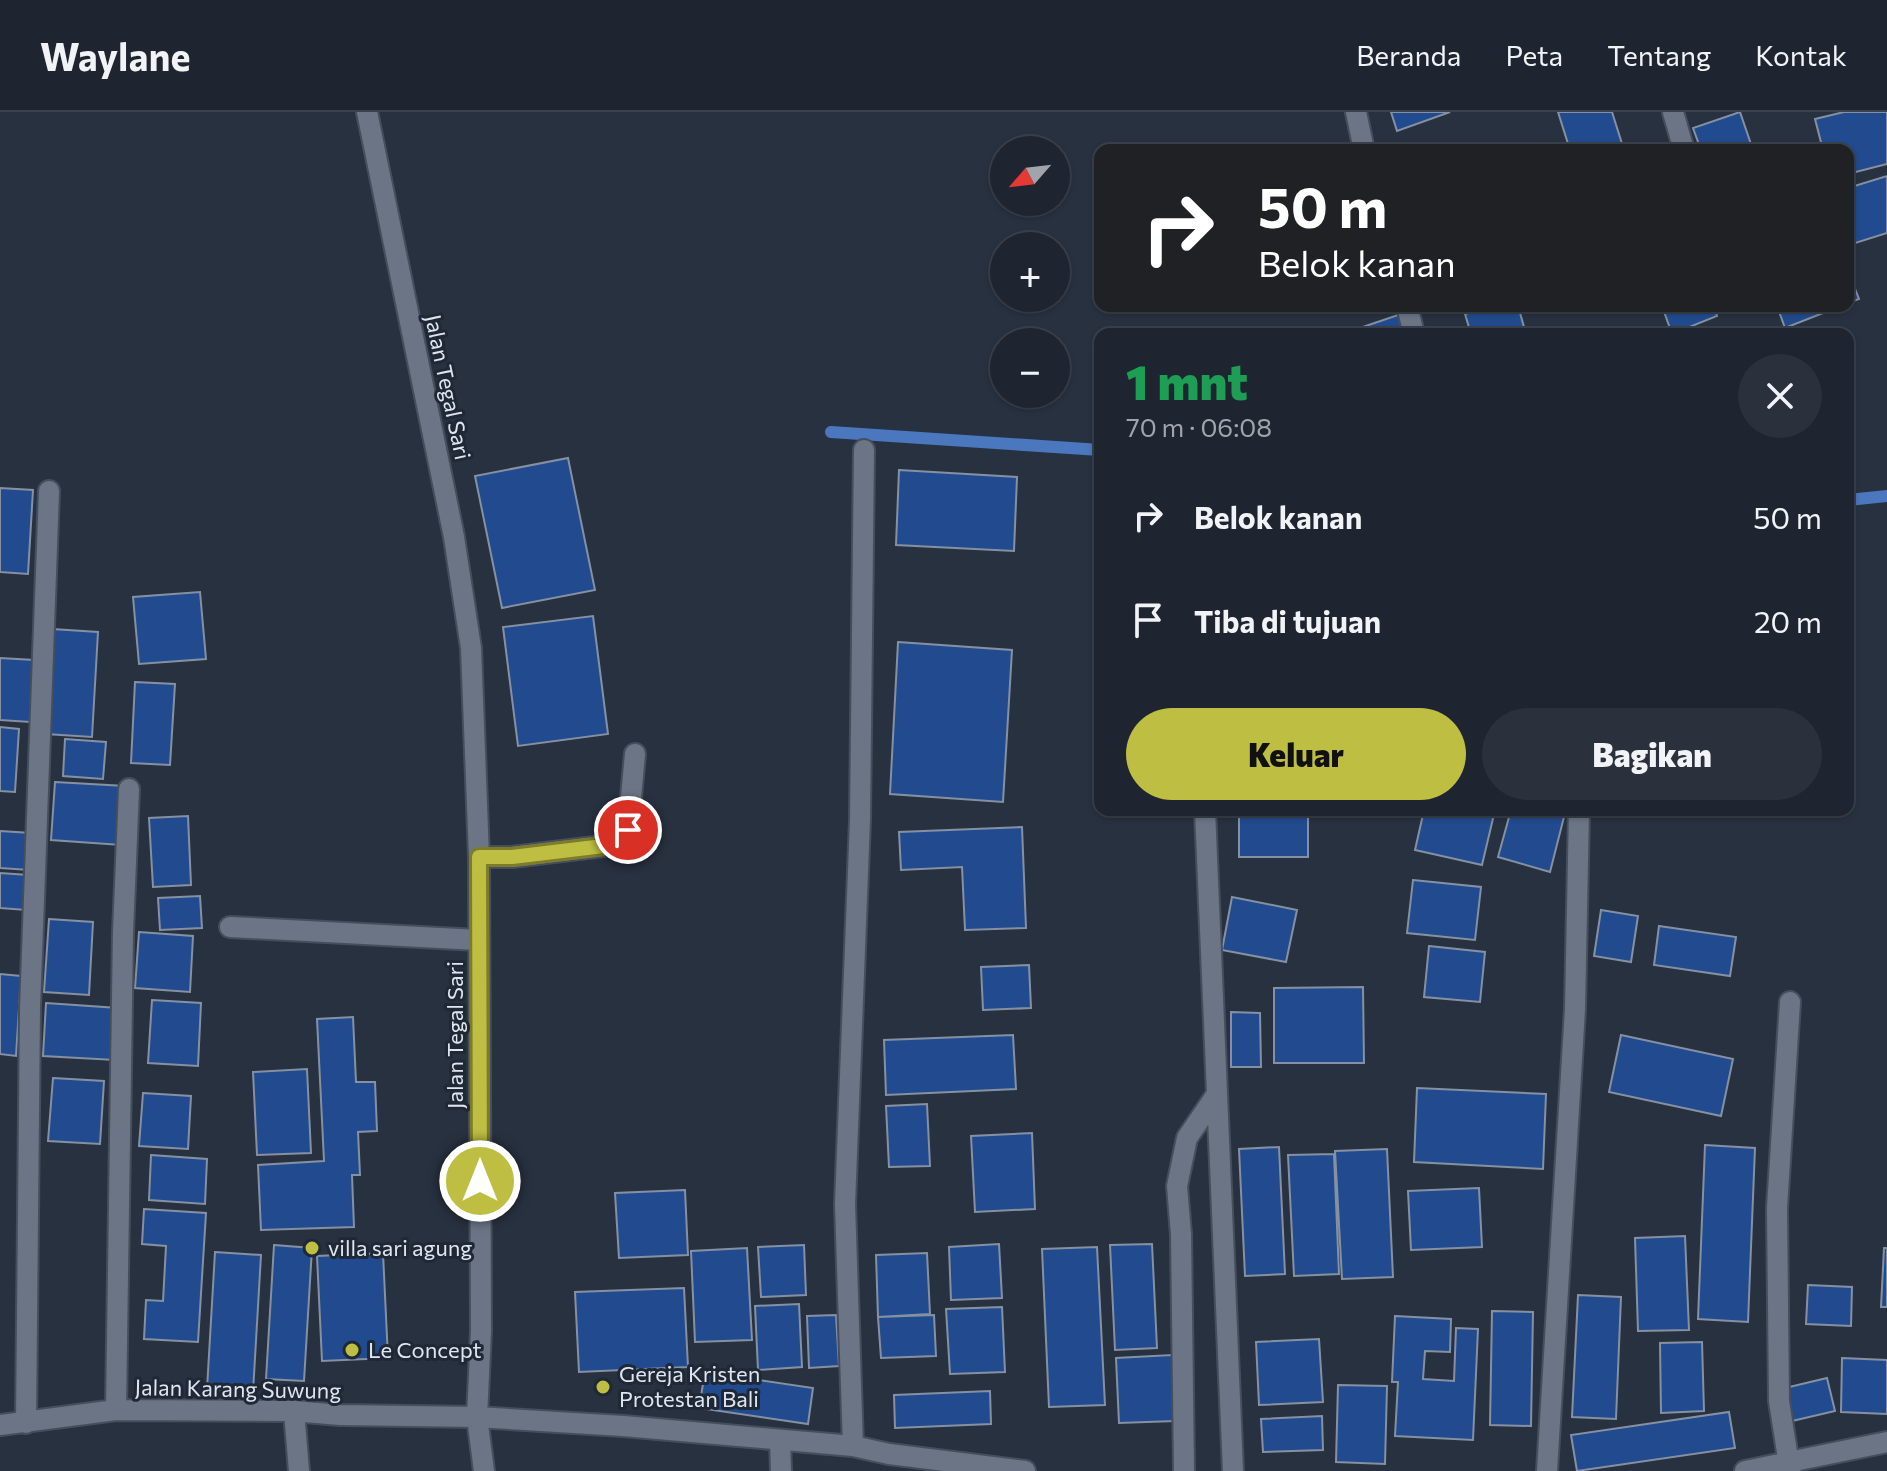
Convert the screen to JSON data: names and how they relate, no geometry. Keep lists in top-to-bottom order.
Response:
{
  "streets": {
    "street": ["Jalan Tegal Sari", "Jalan Karang Suwung"]
  },
  "crossings": [
    ["Jalan Tegal Sari", "Jalan Karang Suwung"]
  ],
  "places": ["villa sari agung", "Le Concept", "Gereja Kristen Protestan Bali"],
  "north": "bottom left",
  "page": {
    "header": "Waylane",
    "nav": [
      "Beranda",
      "Peta",
      "Tentang",
      "Kontak"
    ],
    "map_buttons": ["+", "−"],
    "turn": ["50 m", "Belok kanan"],
    "heading": ["1 mnt", "70 m · 06:08"],
    "list": [
      {
        "name": "Belok kanan",
        "value": "50 m"
      },
      {
        "name": "Tiba di tujuan",
        "value": "20 m"
      }
    ],
    "buttons": ["Keluar", "Bagikan"]
  }
}
